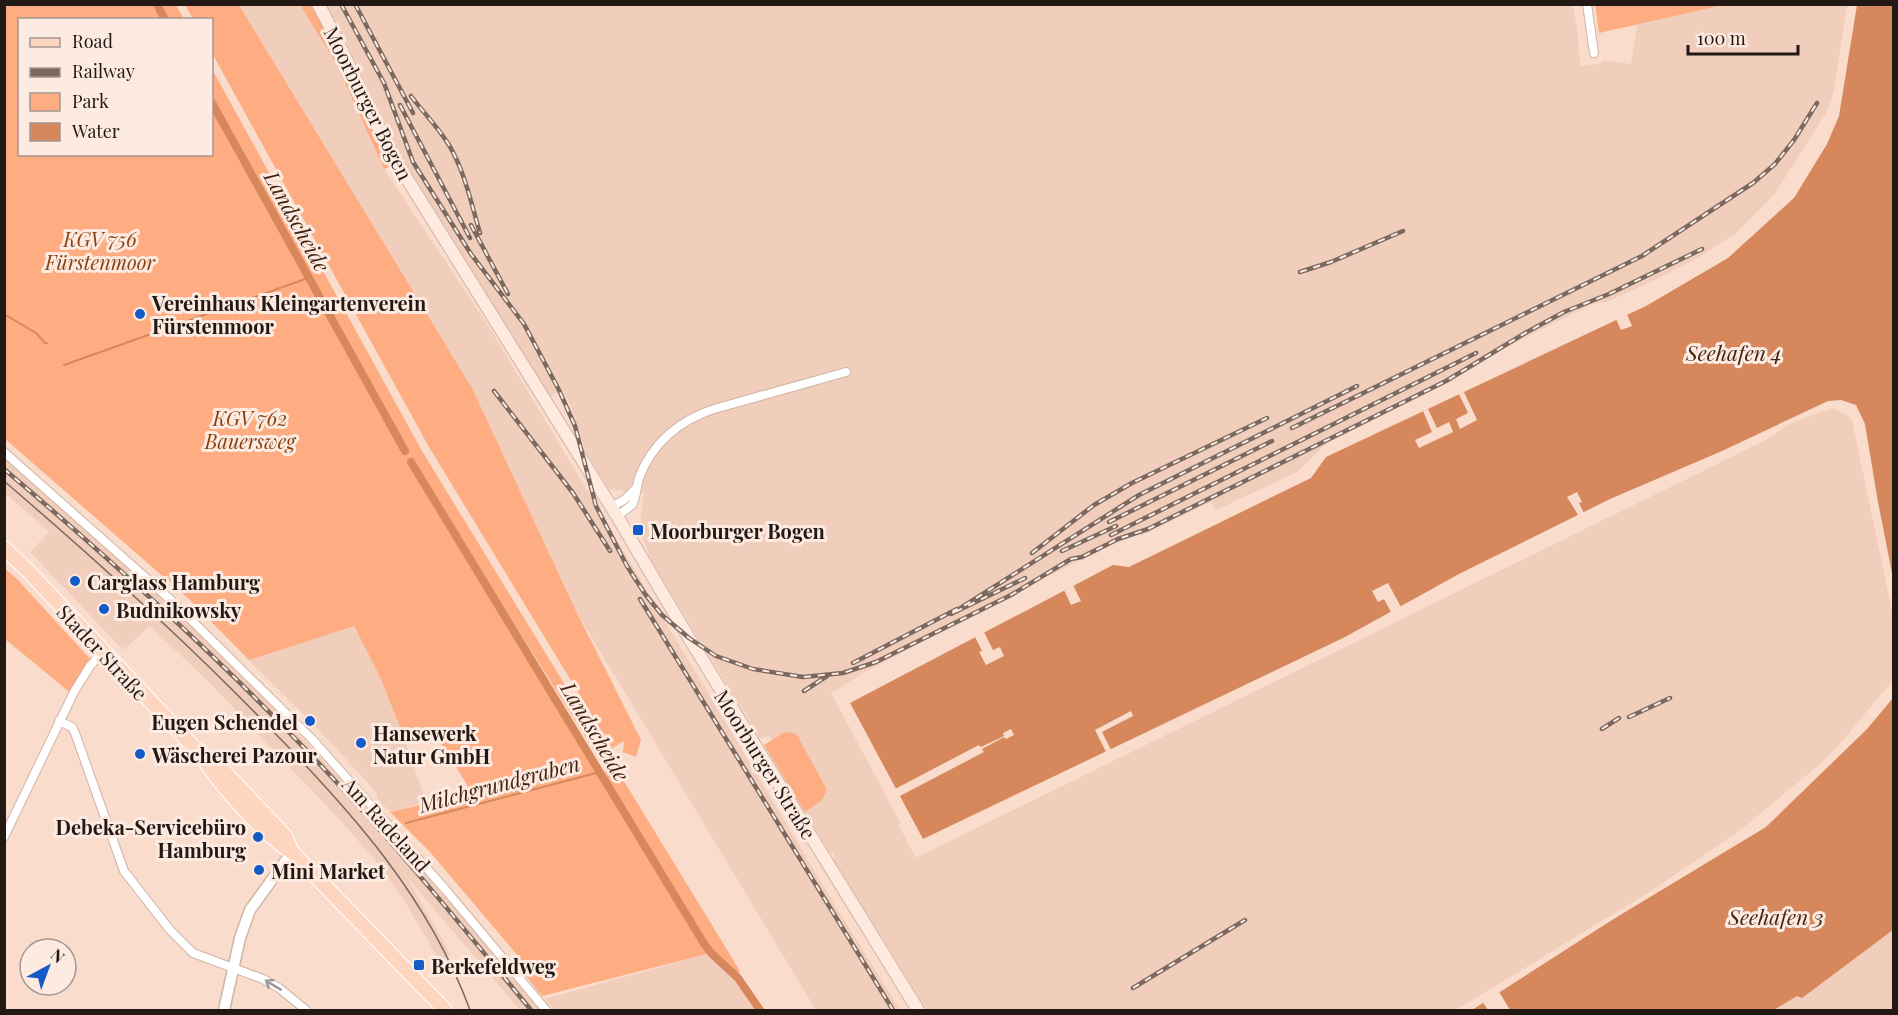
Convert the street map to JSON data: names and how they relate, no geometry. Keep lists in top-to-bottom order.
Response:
{
  "streets": {
    "main road": ["Moorburger Bogen", "Stader Straße", "Moorburger Straße"],
    "street": ["Am Radeland"]
  },
  "crossings": [
    ["Moorburger Bogen", "Moorburger Straße"]
  ],
  "water": [
    "Landscheide",
    "Seehafen 4",
    "Milchgrundgraben",
    "Seehafen 3"
  ],
  "parks": ["KGV 756 Fürstenmoor", "KGV 762 Bauersweg"],
  "places": {
    "other": [
      "Vereinhaus Kleingartenverein Fürstenmoor",
      "Carglass Hamburg",
      "Budnikowsky",
      "Eugen Schendel",
      "Hansewerk Natur GmbH",
      "Wäscherei Pazour",
      "Debeka-Servicebüro Hamburg",
      "Mini Market"
    ],
    "transit": ["Moorburger Bogen", "Berkefeldweg"]
  },
  "legend": [
    "Road",
    "Railway",
    "Park",
    "Water"
  ],
  "scale_bar": "100 m",
  "north": "top right"
}
